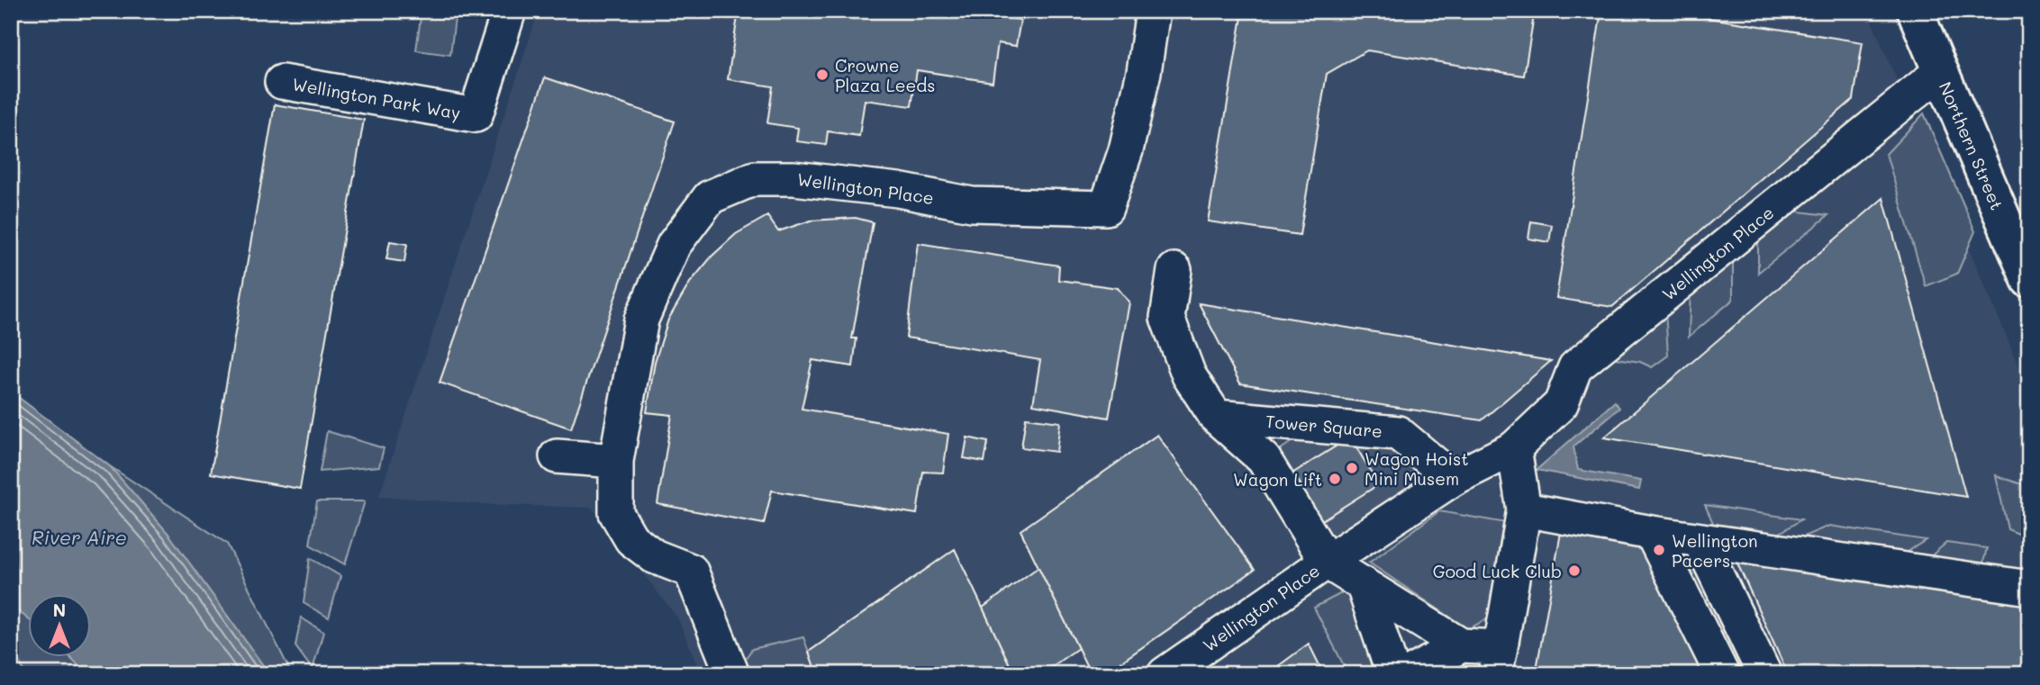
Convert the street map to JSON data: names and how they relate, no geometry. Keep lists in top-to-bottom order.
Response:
{
  "streets": {
    "street": [
      "Wellington Park Way",
      "Northern Street",
      "Wellington Place",
      "Tower Square"
    ]
  },
  "crossings": [
    ["Northern Street", "Wellington Place"],
    ["Wellington Place", "Tower Square"]
  ],
  "water": ["River Aire"],
  "places": [
    "Crowne Plaza Leeds",
    "Wagon Hoist Mini Musem",
    "Wagon Lift",
    "Wellington Pacers",
    "Good Luck Club"
  ],
  "north": "top"
}
